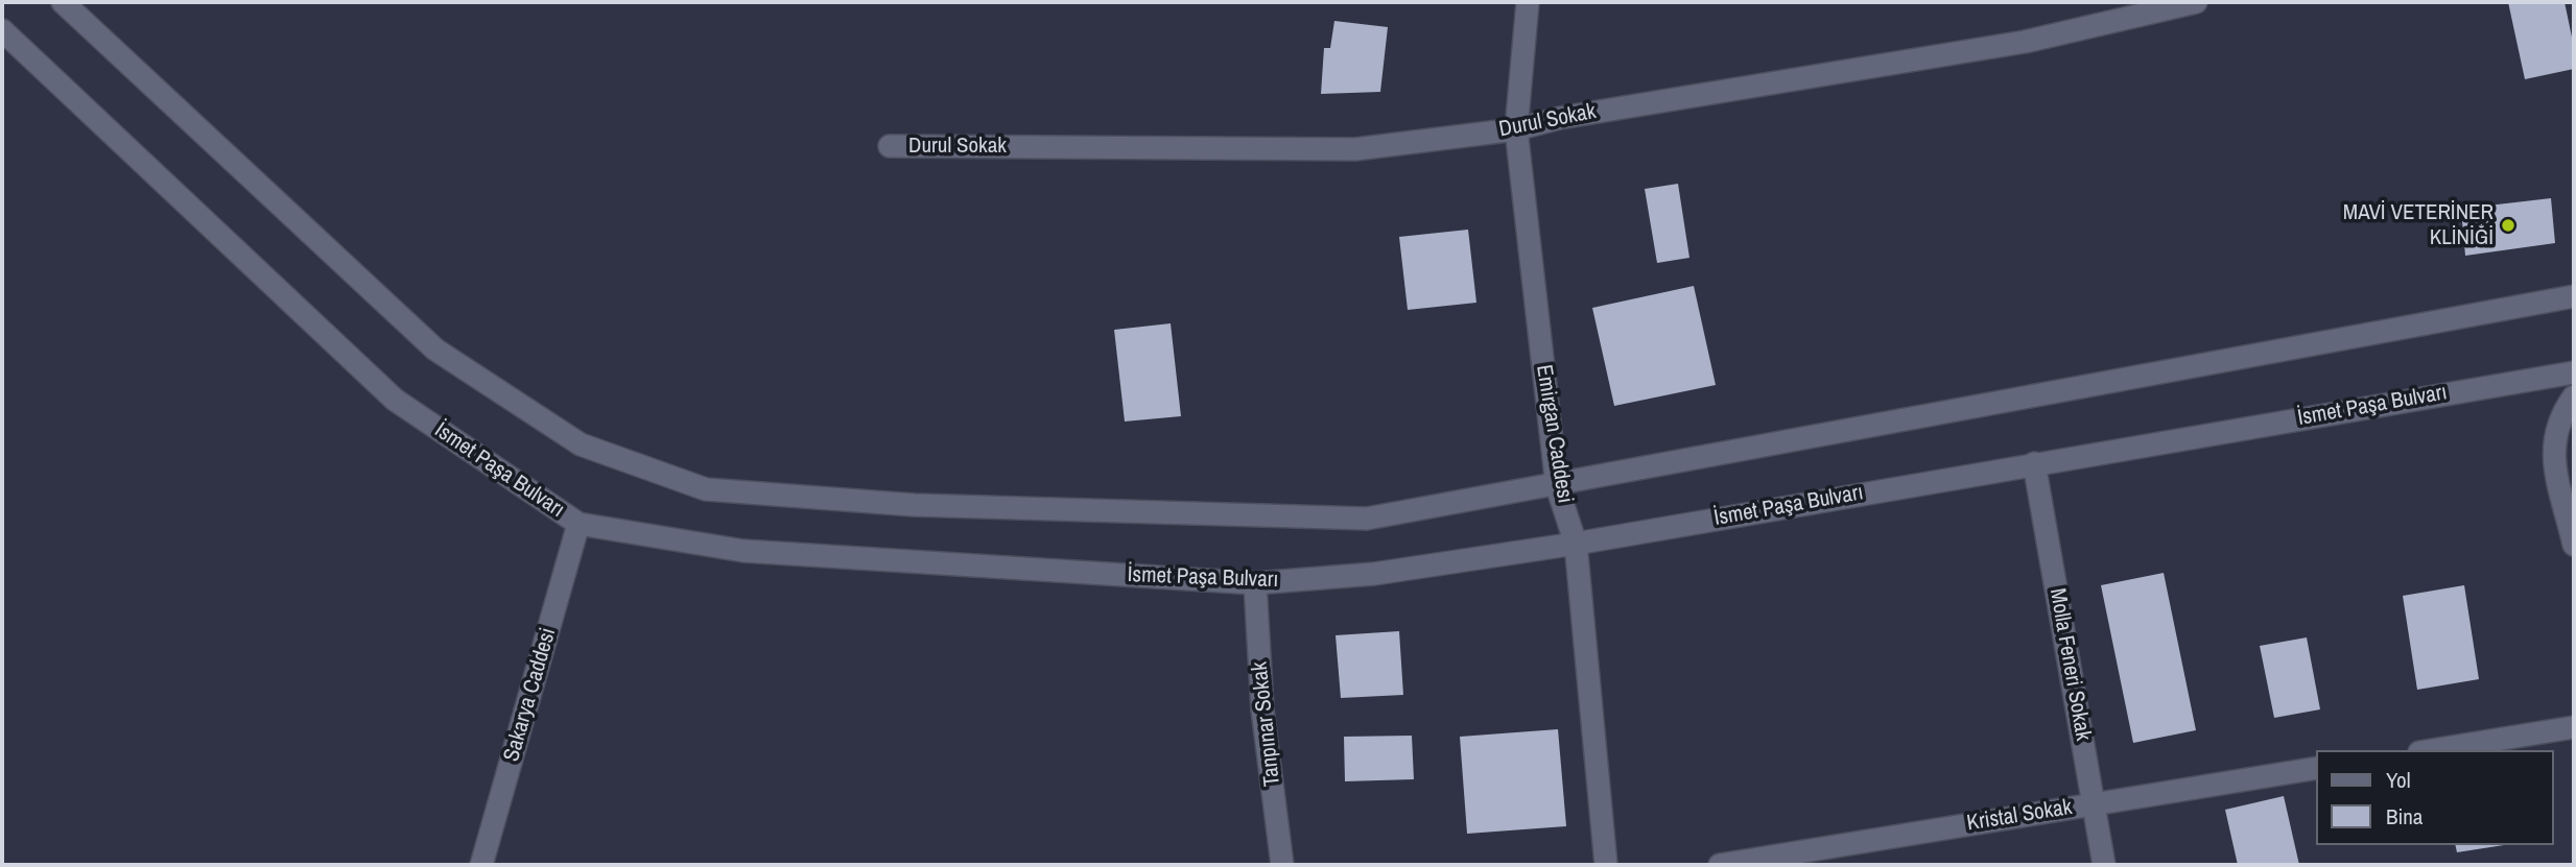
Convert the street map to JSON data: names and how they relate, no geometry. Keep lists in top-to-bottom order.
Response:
{
  "streets": {
    "street": [
      "Durul Sokak",
      "İsmet Paşa Bulvarı",
      "Emirgan Caddesi",
      "Molla Feneri Sokak",
      "Sakarya Caddesi",
      "Tanpınar Sokak",
      "Kristal Sokak"
    ]
  },
  "crossings": [
    ["Durul Sokak", "Emirgan Caddesi"],
    ["İsmet Paşa Bulvarı", "Emirgan Caddesi"],
    ["İsmet Paşa Bulvarı", "Molla Feneri Sokak"],
    ["İsmet Paşa Bulvarı", "Sakarya Caddesi"],
    ["İsmet Paşa Bulvarı", "Tanpınar Sokak"],
    ["Molla Feneri Sokak", "Kristal Sokak"]
  ],
  "places": ["MAVİ VETERİNER KLİNİĞİ"],
  "legend": ["Yol", "Bina"]
}
